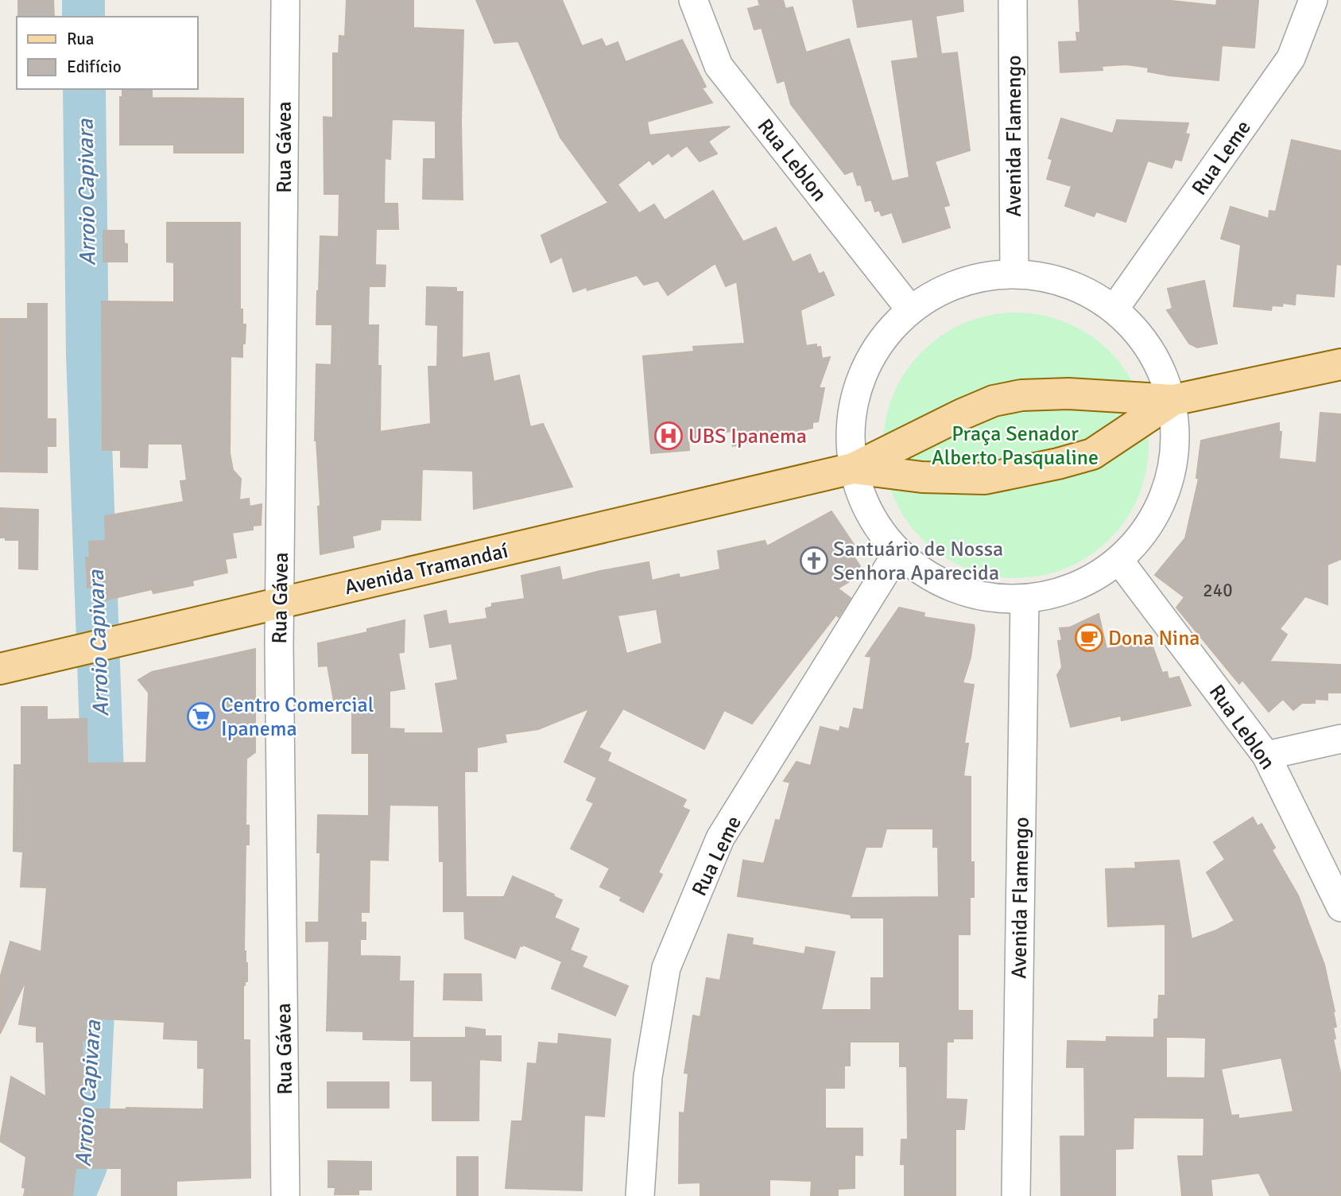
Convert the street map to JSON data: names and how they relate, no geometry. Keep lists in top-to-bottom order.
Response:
{
  "streets": {
    "main road": ["Avenida Tramandaí"],
    "street": [
      "Avenida Flamengo",
      "Rua Gávea",
      "Rua Leme",
      "Rua Leblon"
    ]
  },
  "crossings": [
    ["Rua Gávea", "Avenida Tramandaí"]
  ],
  "water": ["Arroio Capivara"],
  "parks": ["Praça Senador Alberto Pasqualine"],
  "places": {
    "hospital": ["UBS Ipanema"],
    "church": ["Santuário de Nossa Senhora Aparecida"],
    "cafe": ["Dona Nina"],
    "supermarket": ["Centro Comercial Ipanema"]
  },
  "house_numbers": ["240"],
  "legend": ["Rua", "Edifício"]
}
